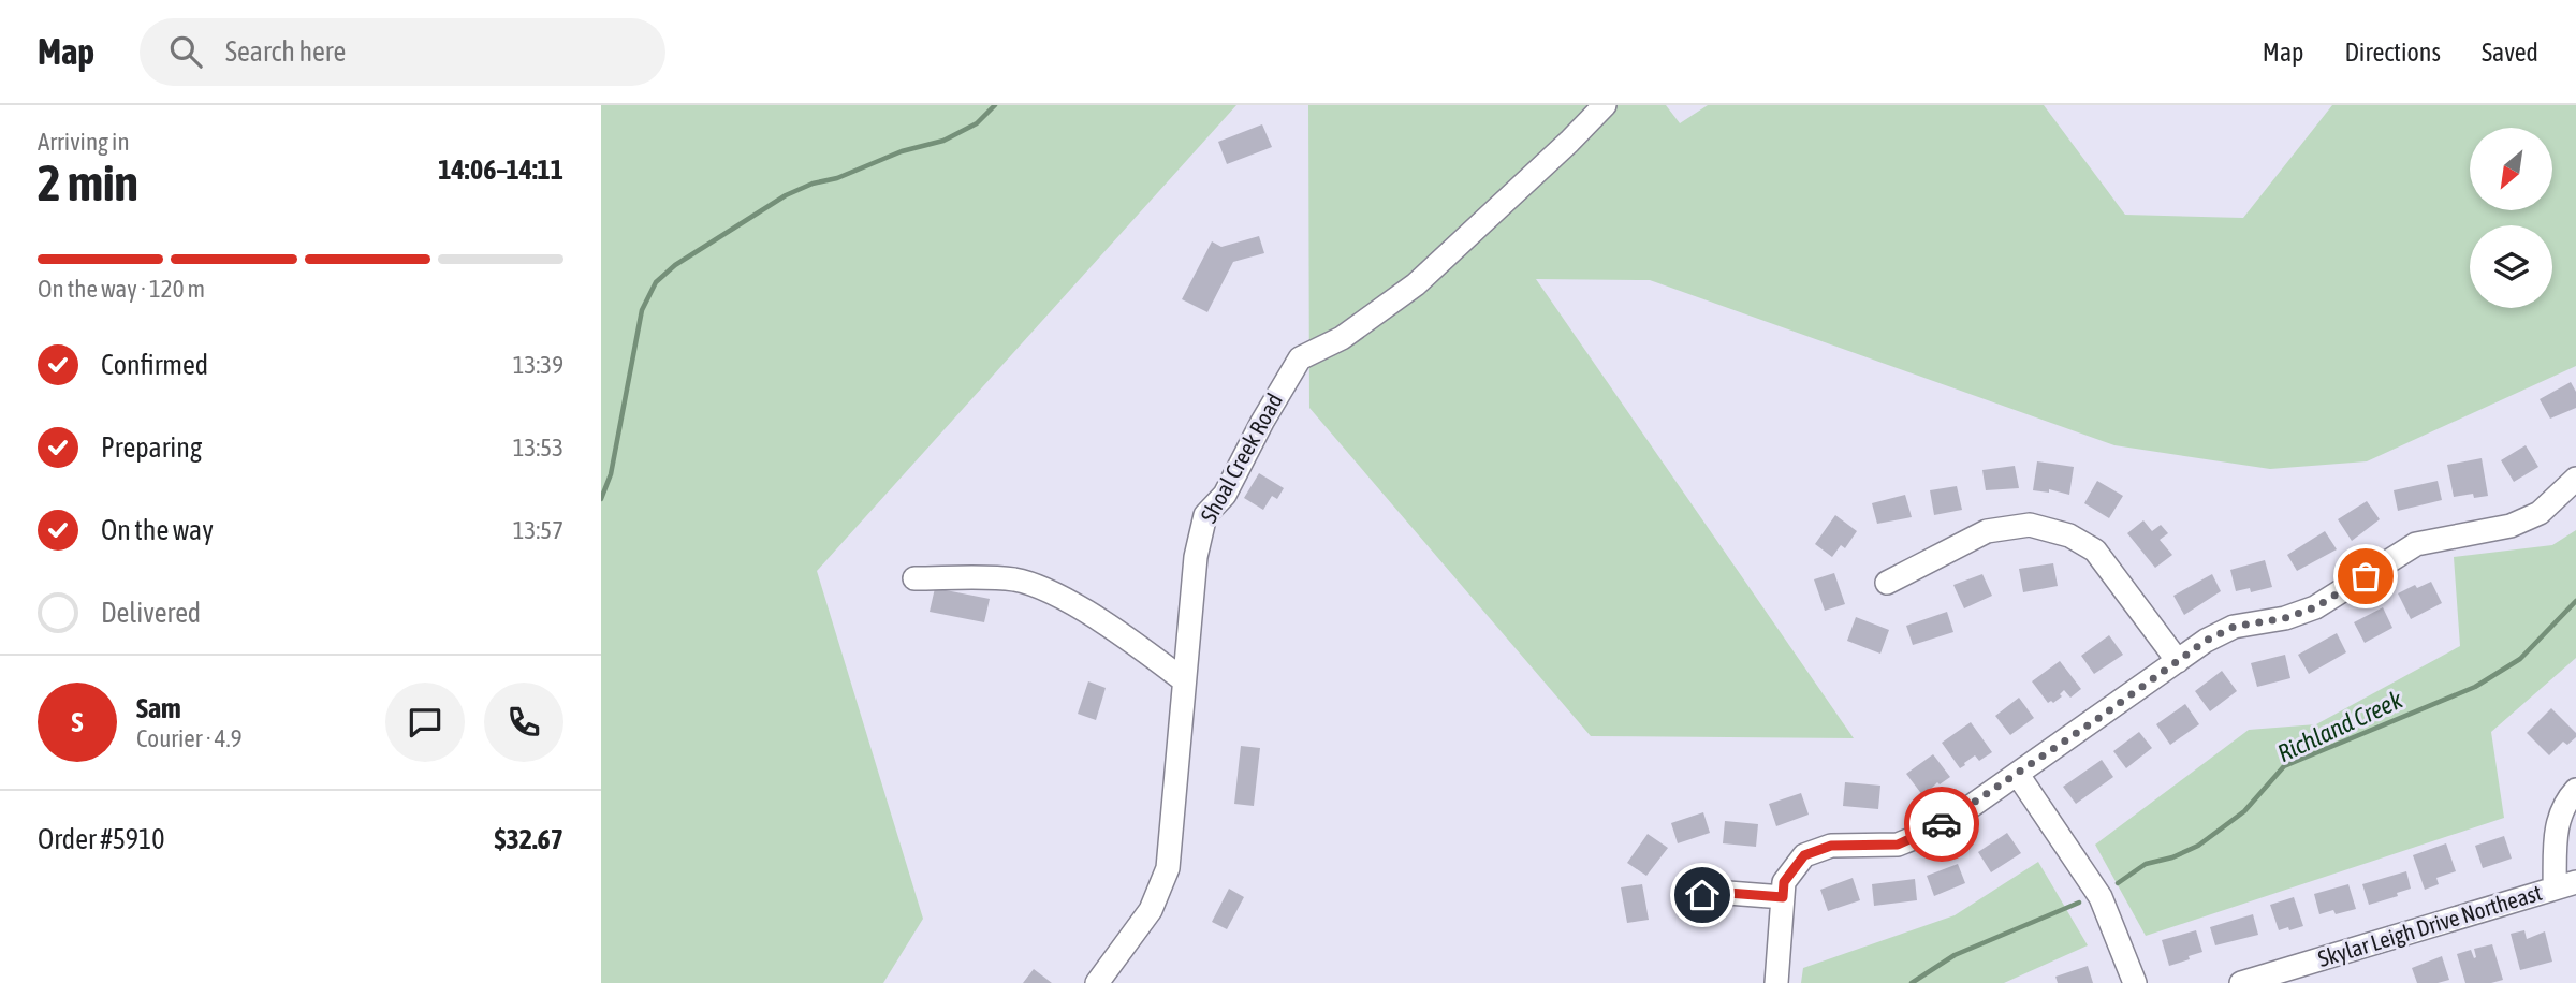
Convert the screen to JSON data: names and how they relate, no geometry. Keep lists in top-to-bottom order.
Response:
{
  "streets": {
    "street": ["Shoal Creek Road", "Skylar Leigh Drive Northeast"]
  },
  "water": ["Richland Creek"],
  "north": "bottom left",
  "page": {
    "header": "Map",
    "search": "Search here",
    "nav": ["Map", "Directions", "Saved"],
    "heading": ["2 min", "Arriving in", "14:06–14:11"],
    "panel": [
      "Sam",
      "Courier · 4.9",
      "Order #5910",
      "$32.67"
    ],
    "bar": "On the way · 120 m",
    "list": [
      ["Confirmed", "13:39"],
      ["Preparing", "13:53"],
      ["On the way", "13:57"],
      "Delivered"
    ],
    "round": "S"
  }
}
